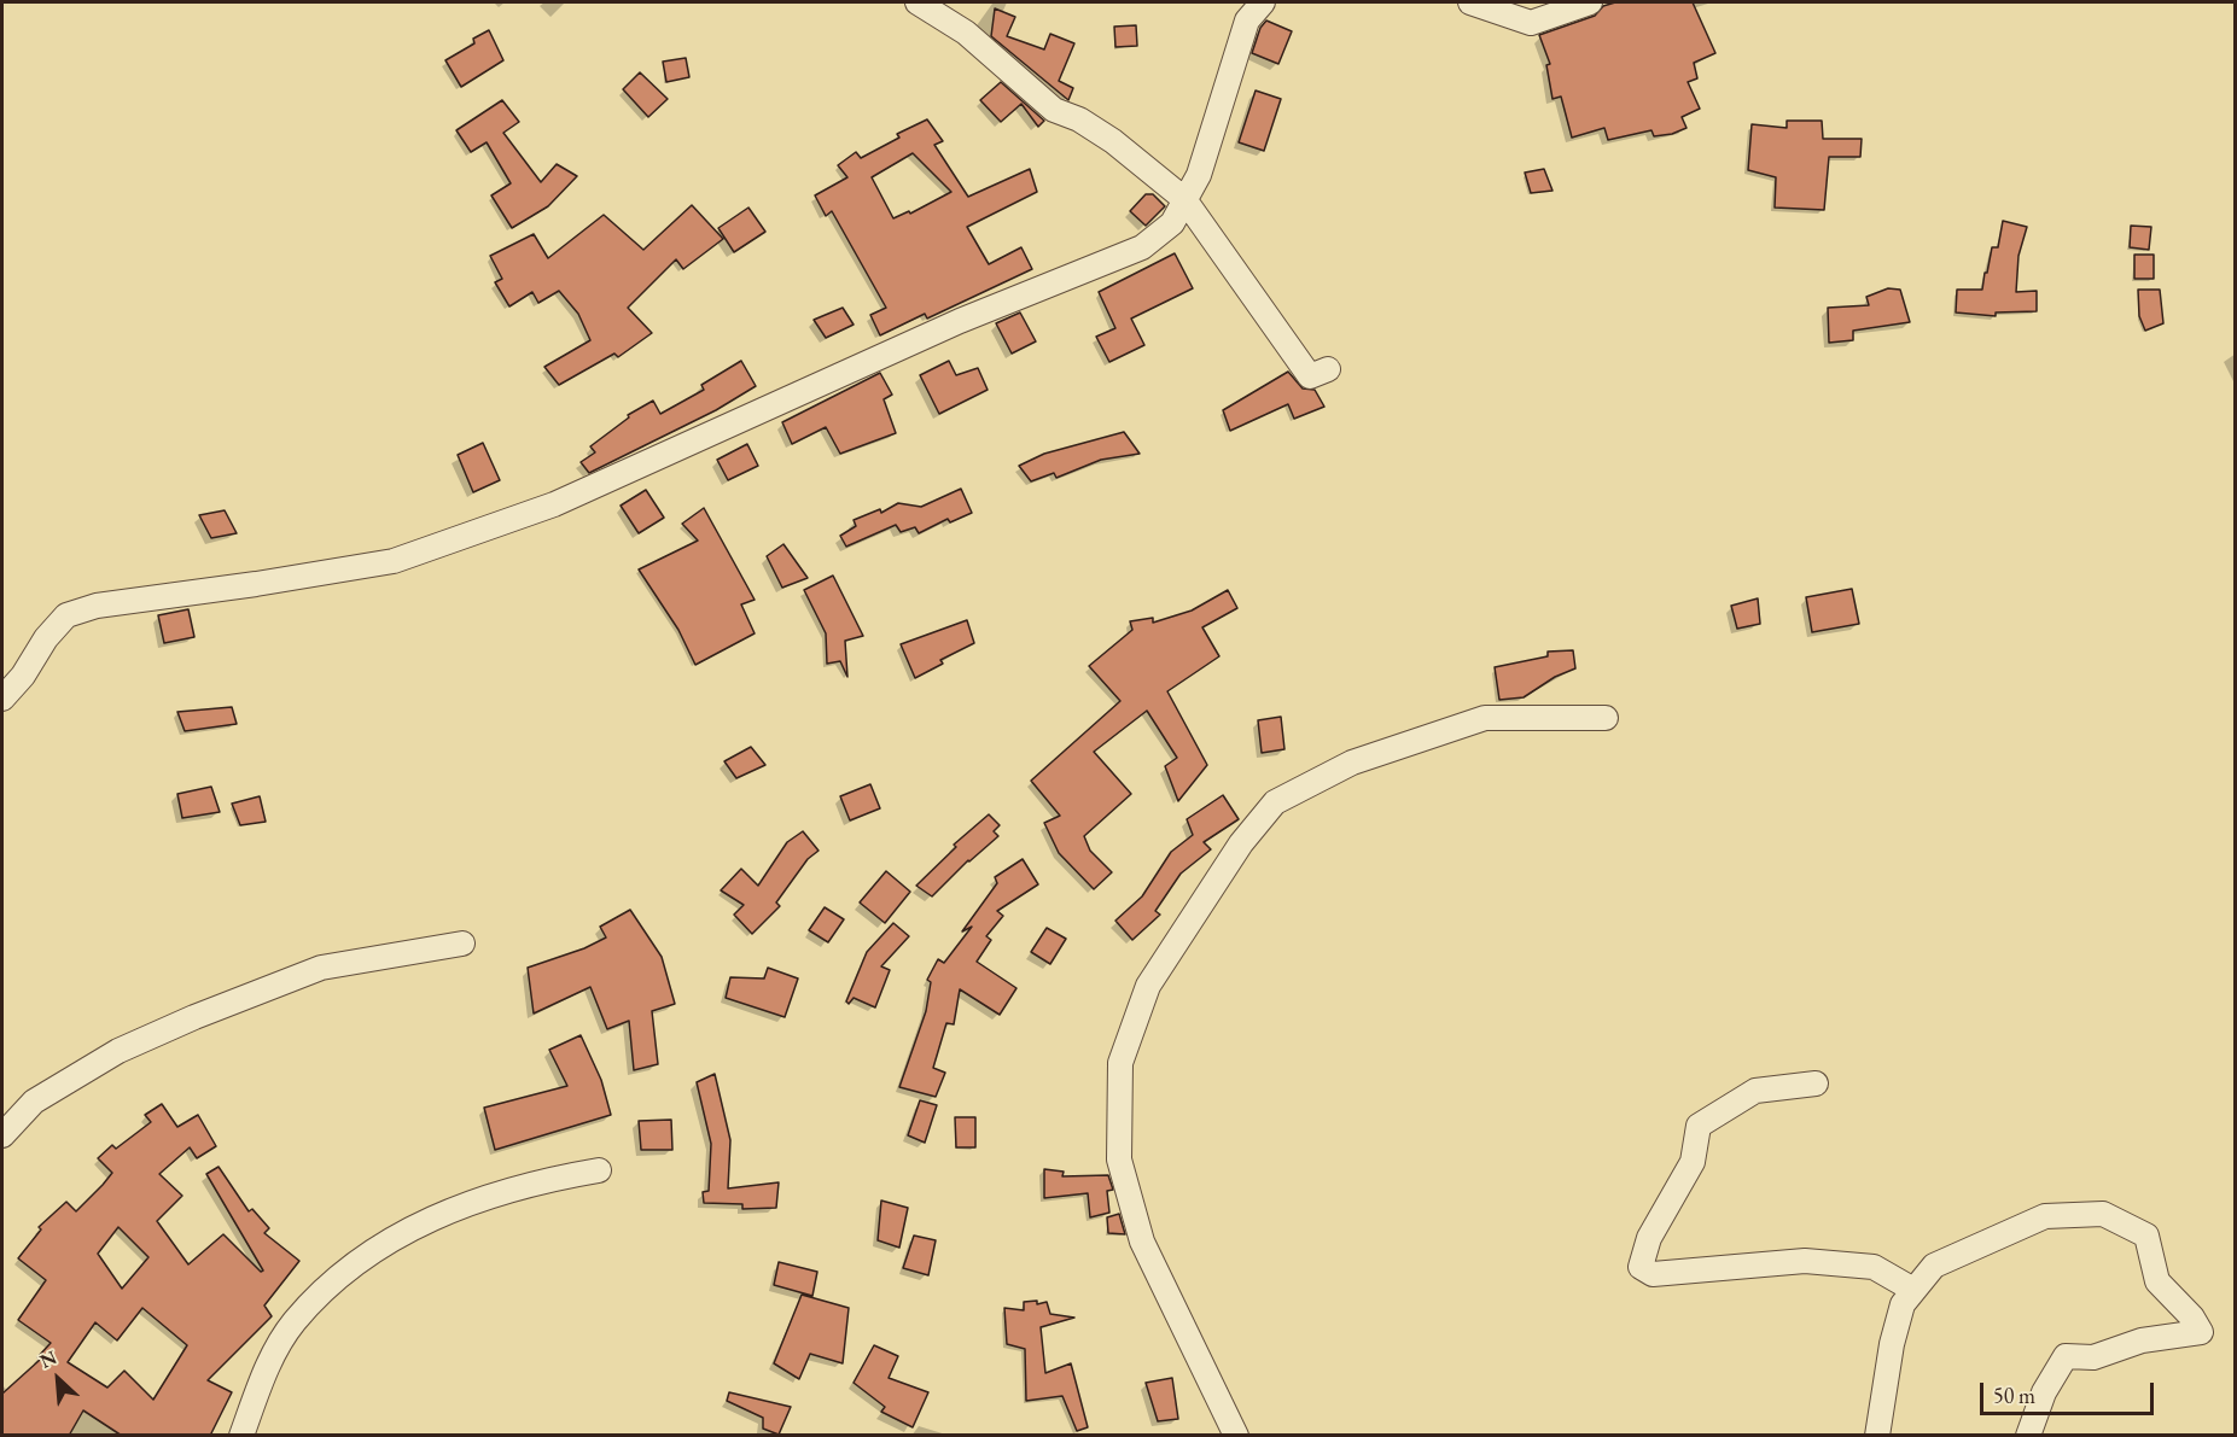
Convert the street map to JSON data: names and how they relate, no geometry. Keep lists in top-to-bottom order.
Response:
{
  "scale_bar": "50 m",
  "north": "top left"
}
